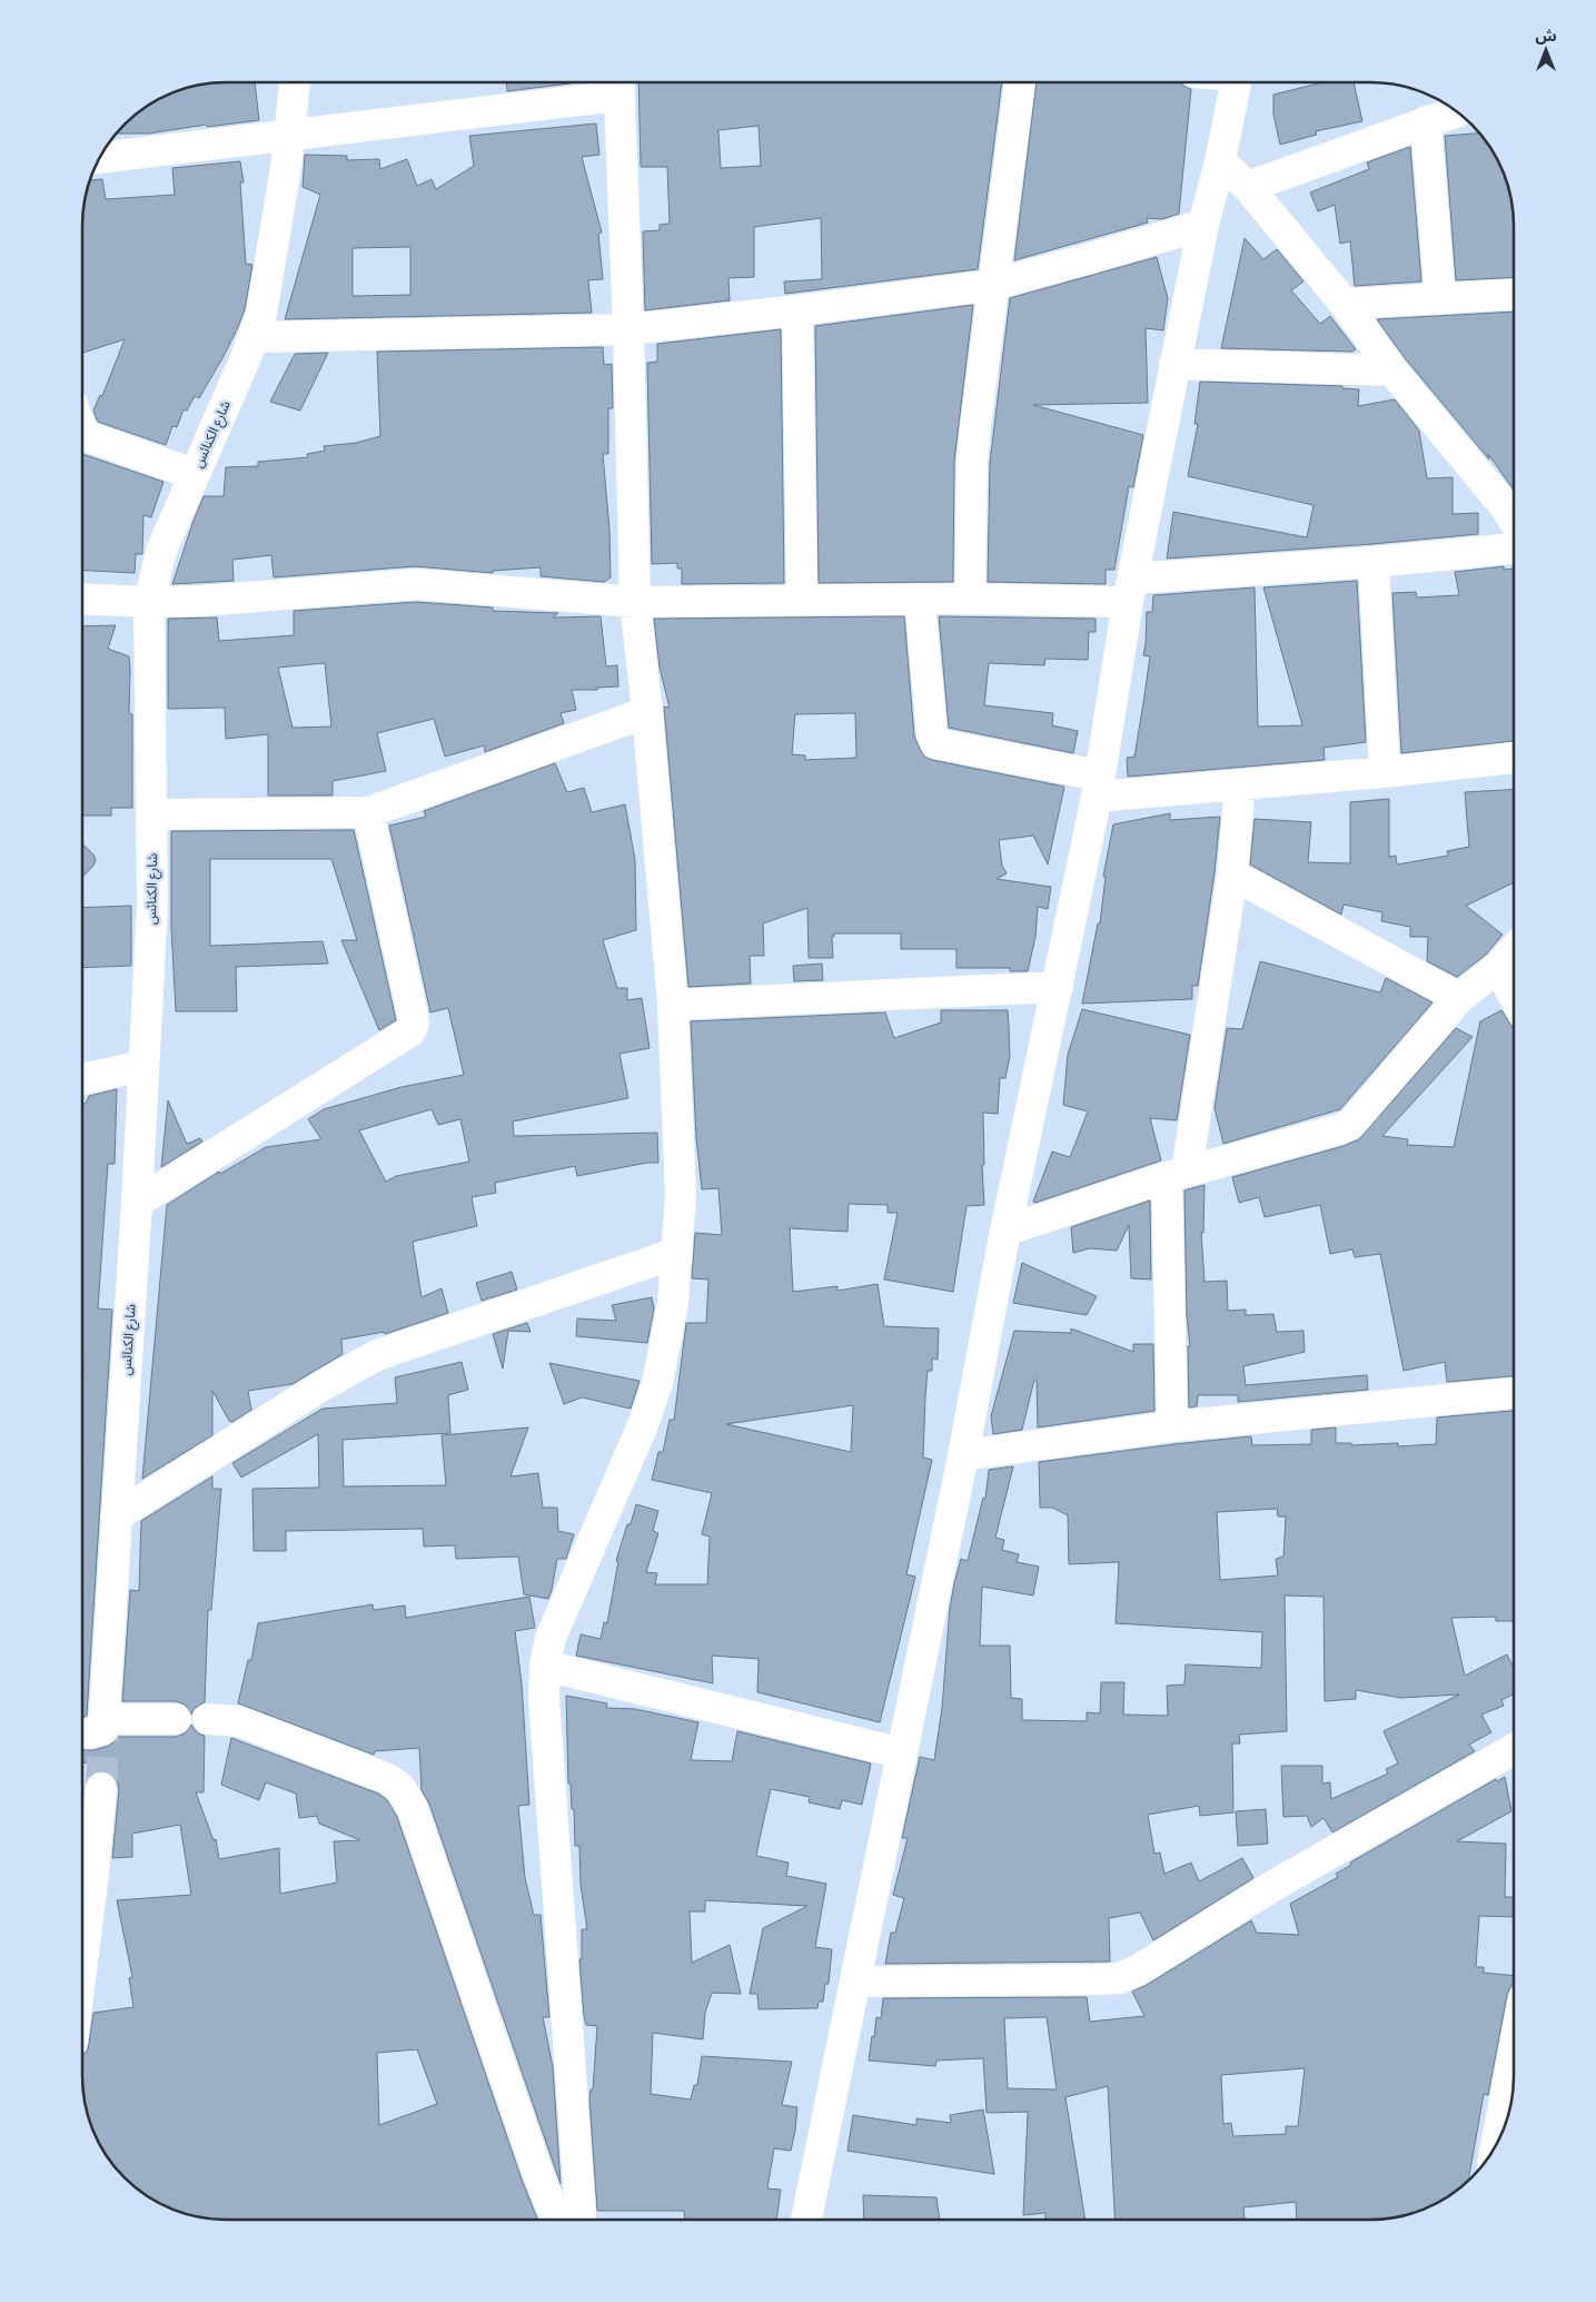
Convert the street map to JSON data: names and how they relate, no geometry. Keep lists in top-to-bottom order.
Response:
{
  "streets": {
    "street": ["شارع الكنائس"]
  },
  "north": "top"
}
